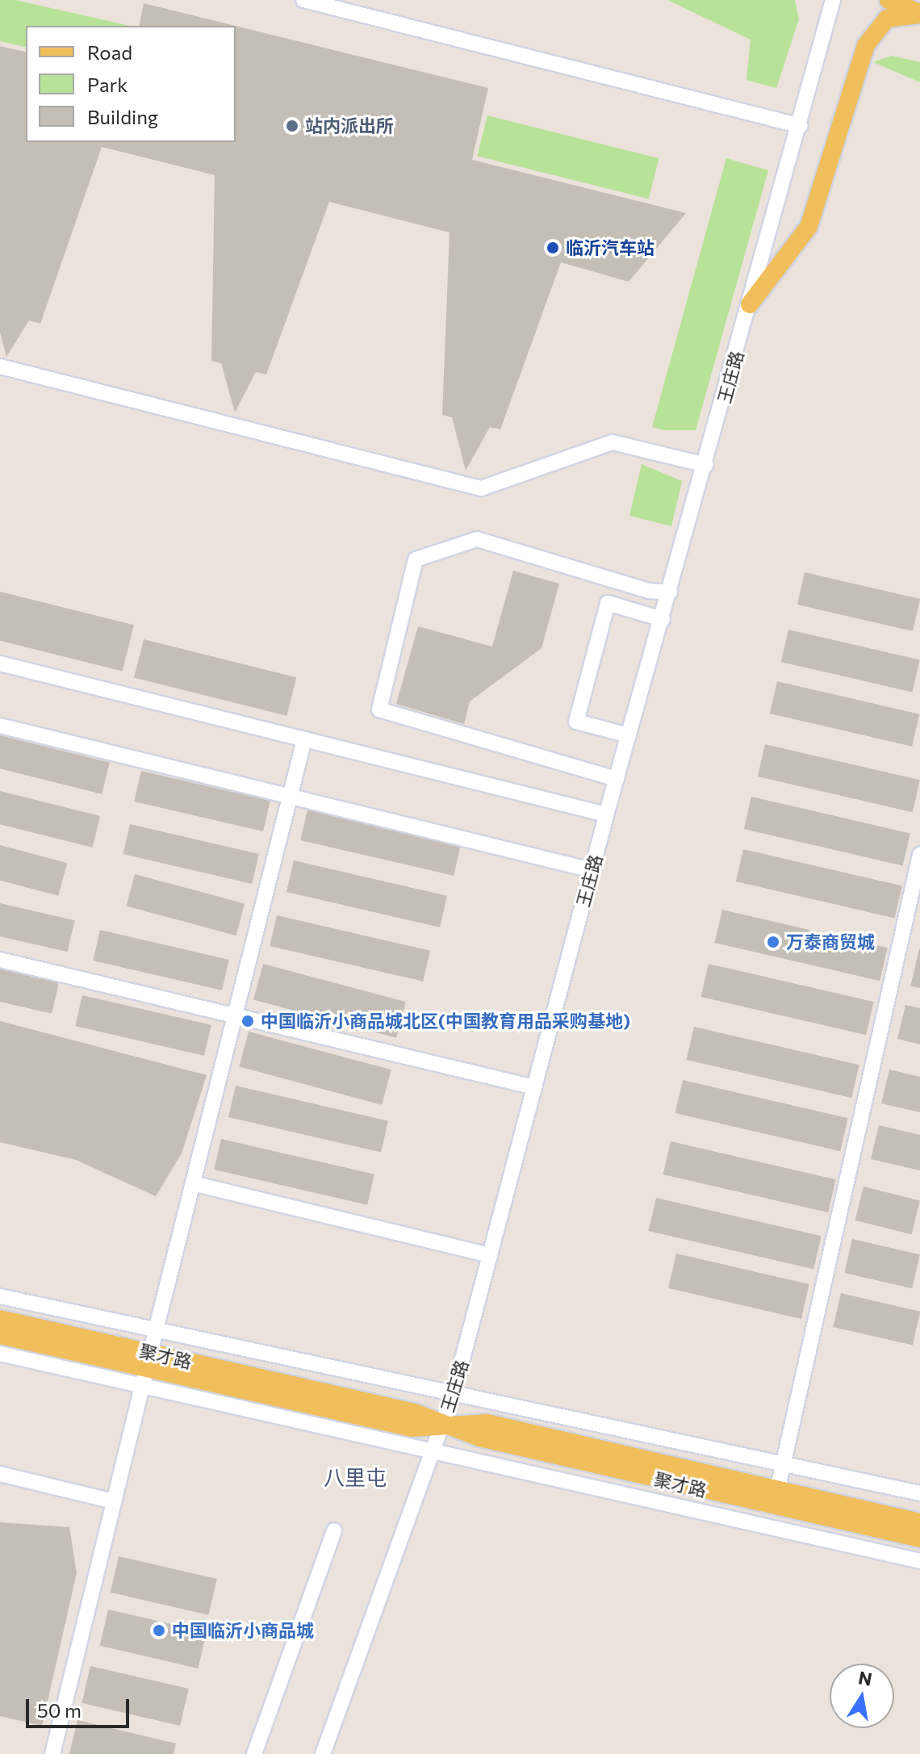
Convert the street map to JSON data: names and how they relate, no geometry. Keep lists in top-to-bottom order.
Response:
{
  "streets": {
    "main road": ["聚才路"],
    "street": ["王庄路"]
  },
  "crossings": [
    ["王庄路", "聚才路"]
  ],
  "districts": ["八里屯"],
  "places": [
    "站内派出所",
    "临沂汽车站",
    "万泰商贸城",
    "中国临沂小商品城北区(中国教育用品采购基地)",
    "中国临沂小商品城"
  ],
  "legend": ["Road", "Park", "Building"],
  "scale_bar": "50 m",
  "north": "top"
}
